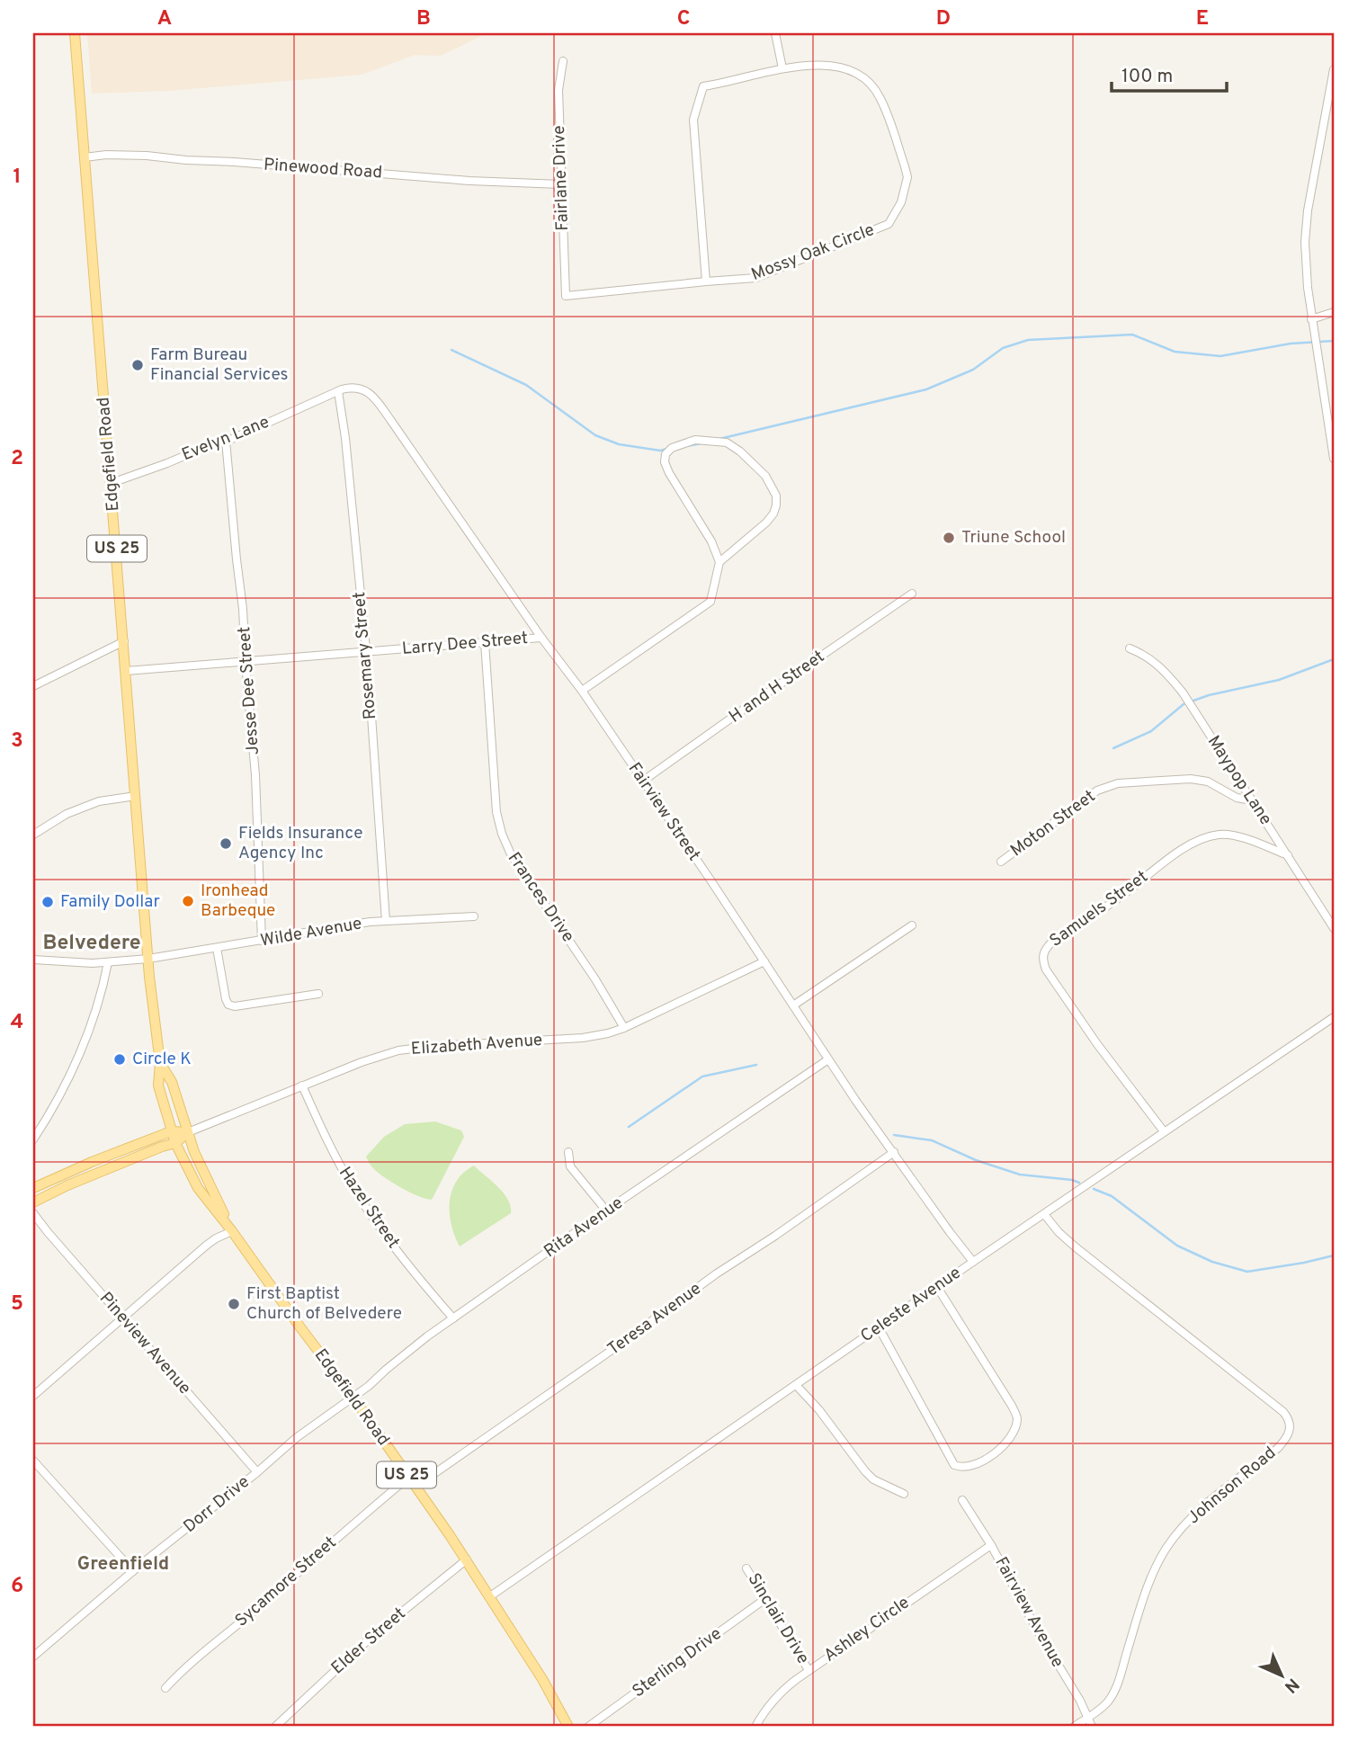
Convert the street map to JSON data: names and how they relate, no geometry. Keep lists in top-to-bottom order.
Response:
{
  "streets": {
    "main road": ["Edgefield Road", "US 25"],
    "street": [
      "Pinewood Road",
      "Fairlane Drive",
      "Mossy Oak Circle",
      "Evelyn Lane",
      "Larry Dee Street",
      "Rosemary Street",
      "H and H Street",
      "Jesse Dee Street",
      "Maypop Lane",
      "Fairview Street",
      "Moton Street",
      "Frances Drive",
      "Samuels Street",
      "Wilde Avenue",
      "Elizabeth Avenue",
      "Hazel Street",
      "Rita Avenue",
      "Celeste Avenue",
      "Teresa Avenue",
      "Pineview Avenue",
      "Johnson Road",
      "Dorr Drive",
      "Sycamore Street",
      "Fairview Avenue",
      "Sinclair Drive",
      "Ashley Circle",
      "Elder Street",
      "Sterling Drive"
    ]
  },
  "crossings": [
    ["Pinewood Road", "Fairlane Drive"],
    ["Pinewood Road", "Edgefield Road"],
    ["Fairlane Drive", "Mossy Oak Circle"],
    ["Evelyn Lane", "Edgefield Road"],
    ["Evelyn Lane", "Rosemary Street"],
    ["Evelyn Lane", "Jesse Dee Street"],
    ["Evelyn Lane", "Fairview Street"],
    ["Edgefield Road", "Larry Dee Street"],
    ["Edgefield Road", "Wilde Avenue"],
    ["Edgefield Road", "Elizabeth Avenue"],
    ["Edgefield Road", "Rita Avenue"],
    ["Edgefield Road", "Celeste Avenue"],
    ["Edgefield Road", "Teresa Avenue"],
    ["Edgefield Road", "Dorr Drive"],
    ["Edgefield Road", "Sycamore Street"],
    ["Edgefield Road", "Elder Street"],
    ["Larry Dee Street", "Rosemary Street"],
    ["Larry Dee Street", "Jesse Dee Street"],
    ["Larry Dee Street", "Fairview Street"],
    ["Larry Dee Street", "Frances Drive"],
    ["Rosemary Street", "Fairview Street"],
    ["Rosemary Street", "Wilde Avenue"],
    ["H and H Street", "Fairview Street"],
    ["Jesse Dee Street", "Wilde Avenue"],
    ["Maypop Lane", "Moton Street"],
    ["Maypop Lane", "Samuels Street"],
    ["Fairview Street", "Elizabeth Avenue"],
    ["Fairview Street", "Rita Avenue"],
    ["Fairview Street", "Celeste Avenue"],
    ["Fairview Street", "Teresa Avenue"],
    ["Frances Drive", "Elizabeth Avenue"],
    ["Samuels Street", "Celeste Avenue"],
    ["Elizabeth Avenue", "Hazel Street"],
    ["Hazel Street", "Rita Avenue"],
    ["Rita Avenue", "Dorr Drive"],
    ["Celeste Avenue", "Johnson Road"],
    ["Pineview Avenue", "Dorr Drive"],
    ["Johnson Road", "Fairview Avenue"],
    ["Fairview Avenue", "Ashley Circle"],
    ["Sinclair Drive", "Ashley Circle"],
    ["Sinclair Drive", "Sterling Drive"]
  ],
  "districts": ["Belvedere", "Greenfield"],
  "places": [
    "Farm Bureau Financial Services",
    "Triune School",
    "Fields Insurance Agency Inc",
    "Ironhead Barbeque",
    "Family Dollar",
    "Circle K",
    "First Baptist Church of Belvedere"
  ],
  "scale_bar": "100 m",
  "north": "bottom right",
  "grid": {
    "columns": [
      "A",
      "B",
      "C",
      "D",
      "E"
    ],
    "rows": [
      "1",
      "2",
      "3",
      "4",
      "5",
      "6"
    ]
  }
}
